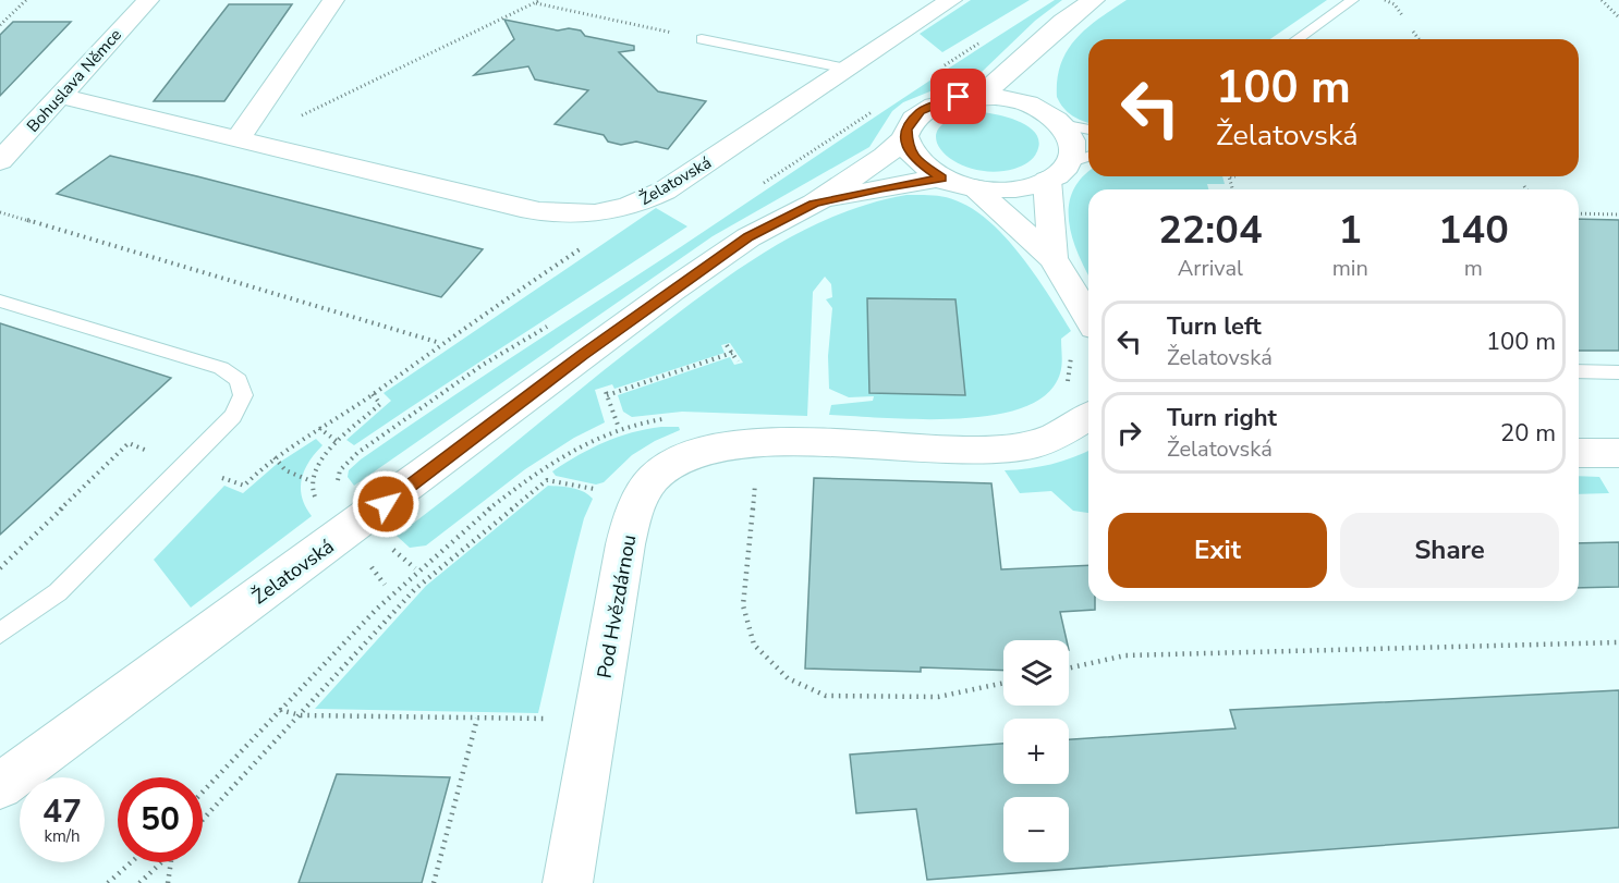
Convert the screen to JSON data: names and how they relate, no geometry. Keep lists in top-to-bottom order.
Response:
{
  "streets": {
    "street": ["Bohuslava Němce", "Želatovská", "Pod Hvězdárnou"]
  },
  "crossings": [
    ["Bohuslava Němce", "Želatovská"]
  ],
  "page": {
    "turn": ["100 m", "Želatovská"],
    "eta": [
      "22:04",
      "Arrival",
      "1",
      "min",
      "140",
      "m"
    ],
    "list": [
      {
        "name": "Turn left",
        "note": "Želatovská",
        "value": "100 m"
      },
      {
        "name": "Turn right",
        "note": "Želatovská",
        "value": "20 m"
      }
    ],
    "buttons": ["Exit", "Share"],
    "map_buttons": ["+", "−"],
    "speed": "47 km/h",
    "limit": "50"
  }
}
